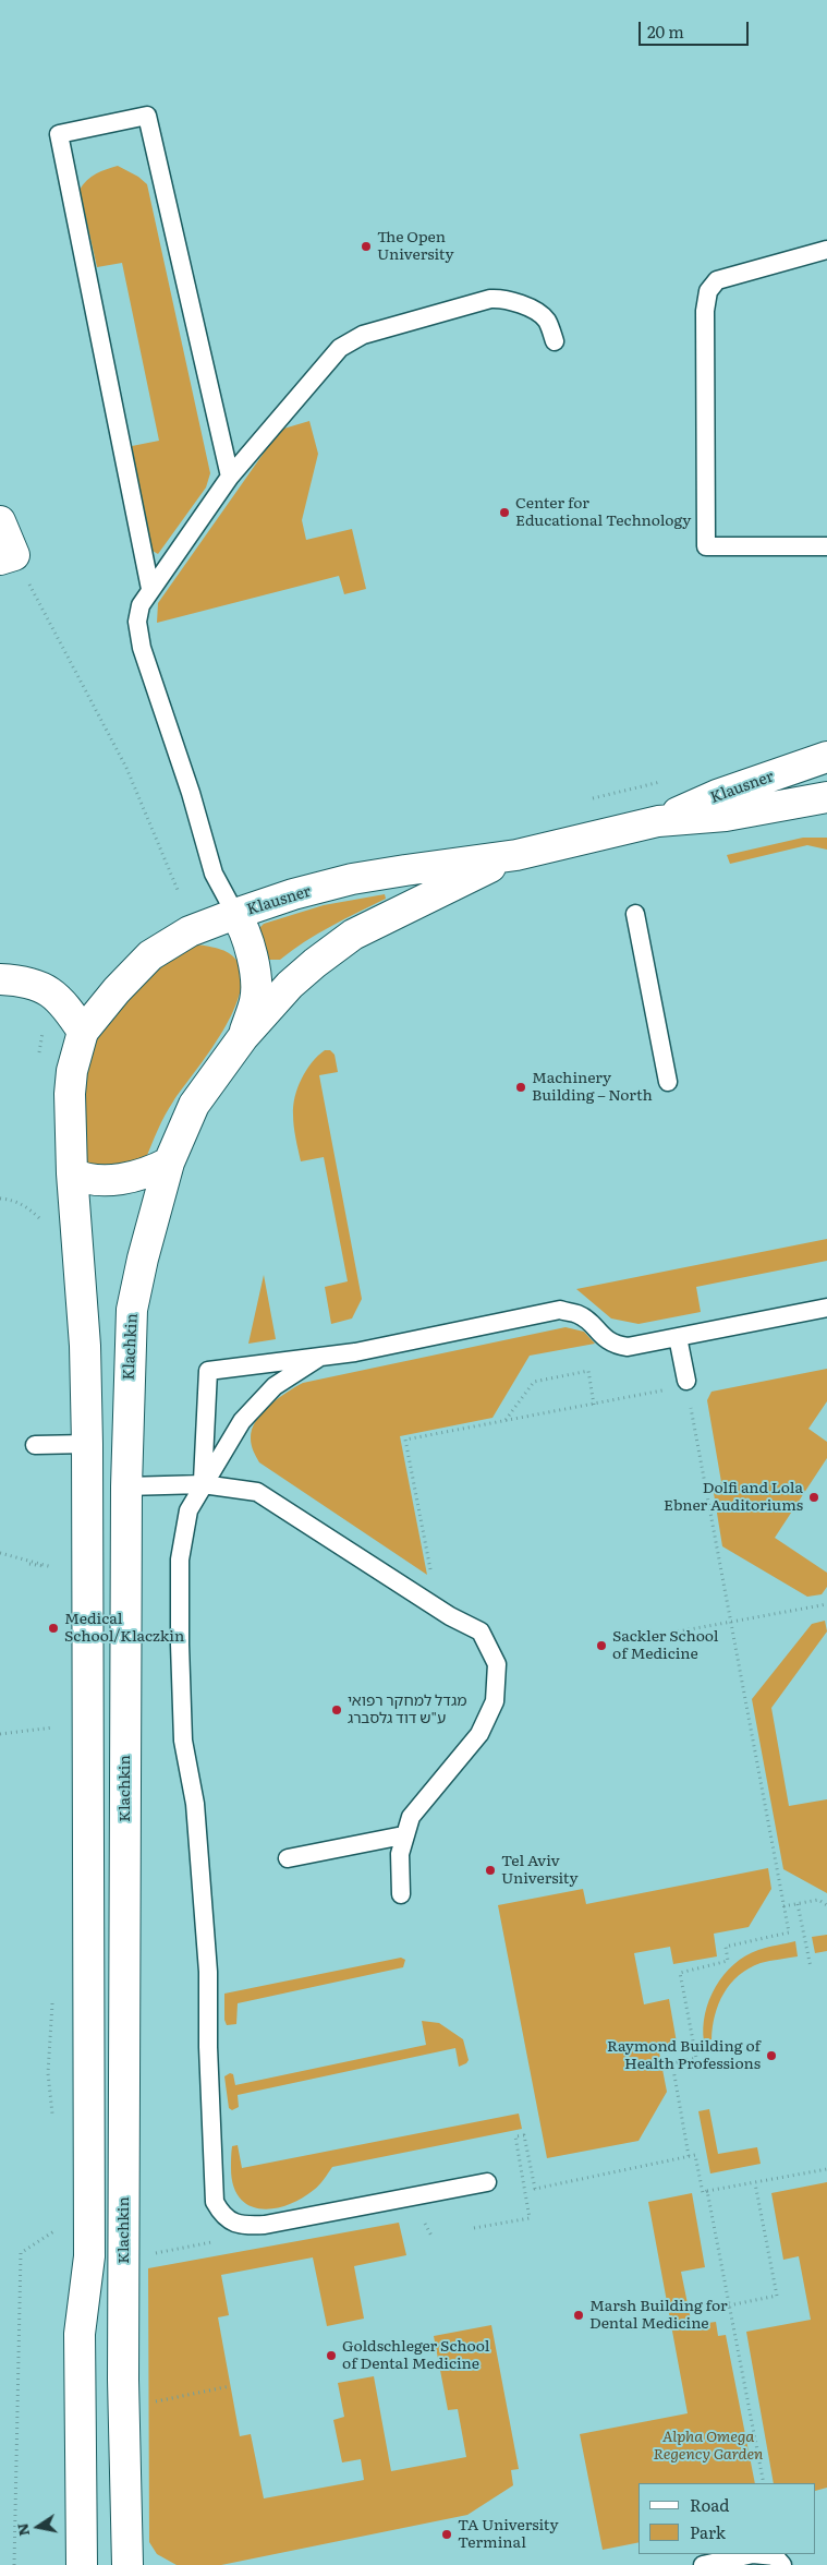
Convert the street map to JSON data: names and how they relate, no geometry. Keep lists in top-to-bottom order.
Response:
{
  "streets": {
    "street": ["Klausner", "Klachkin"]
  },
  "crossings": [
    ["Klausner", "Klachkin"]
  ],
  "parks": ["Alpha Omega Regency Garden"],
  "places": [
    "The Open University",
    "Center for Educational Technology",
    "Machinery Building – North",
    "Dolfi and Lola Ebner Auditoriums",
    "Medical School/Klaczkin",
    "Sackler School of Medicine",
    "מגדל למחקר רפואי ע\"ש דוד גלסברג",
    "Tel Aviv University",
    "Raymond Building of Health Professions",
    "Marsh Building for Dental Medicine",
    "Goldschleger School of Dental Medicine",
    "TA University Terminal"
  ],
  "legend": ["Road", "Park"],
  "scale_bar": "20 m",
  "north": "left"
}
